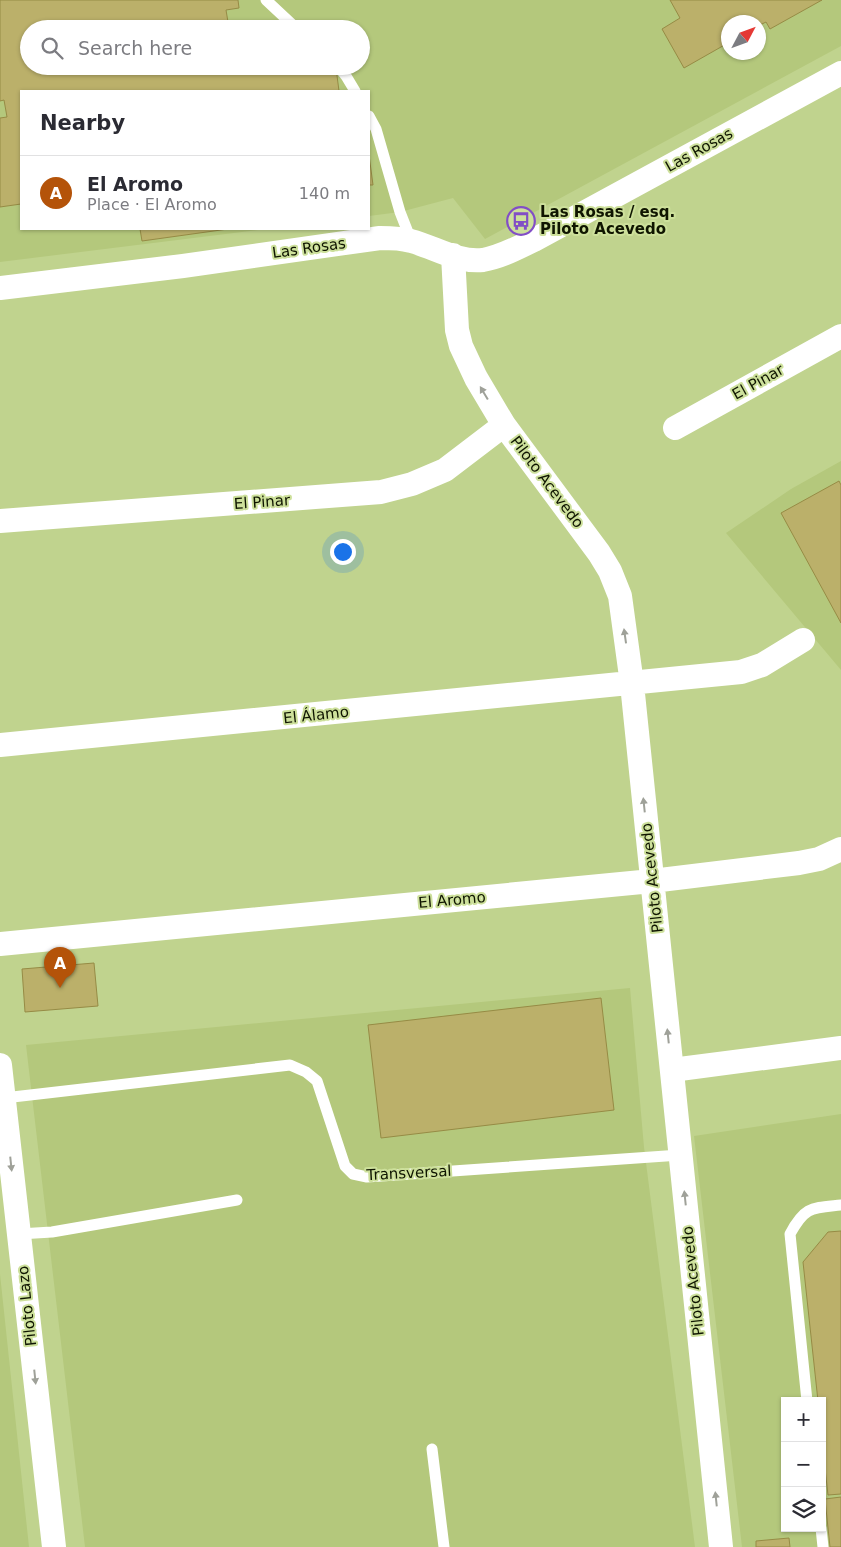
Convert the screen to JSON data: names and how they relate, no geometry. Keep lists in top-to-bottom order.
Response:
{
  "streets": {
    "street": [
      "Las Rosas",
      "El Pinar",
      "Piloto Acevedo",
      "El Álamo",
      "El Aromo",
      "Piloto Lazo"
    ],
    "lane": ["Transversal"]
  },
  "crossings": [
    ["Las Rosas", "Piloto Acevedo"],
    ["El Pinar", "Piloto Acevedo"],
    ["Piloto Acevedo", "El Álamo"],
    ["Piloto Acevedo", "El Aromo"],
    ["Piloto Acevedo", "Transversal"],
    ["Transversal", "Piloto Lazo"]
  ],
  "one_way": ["Piloto Acevedo", "Piloto Lazo"],
  "places": {
    "bus stop": ["Las Rosas / esq. Piloto Acevedo"]
  },
  "north": "top right",
  "page": {
    "search": "Search here",
    "heading": "Nearby",
    "list": [
      {
        "mark": "A",
        "name": "El Aromo",
        "note": "Place · El Aromo",
        "value": "140 m"
      }
    ],
    "pins": "A",
    "map_buttons": ["+", "−"]
  }
}
